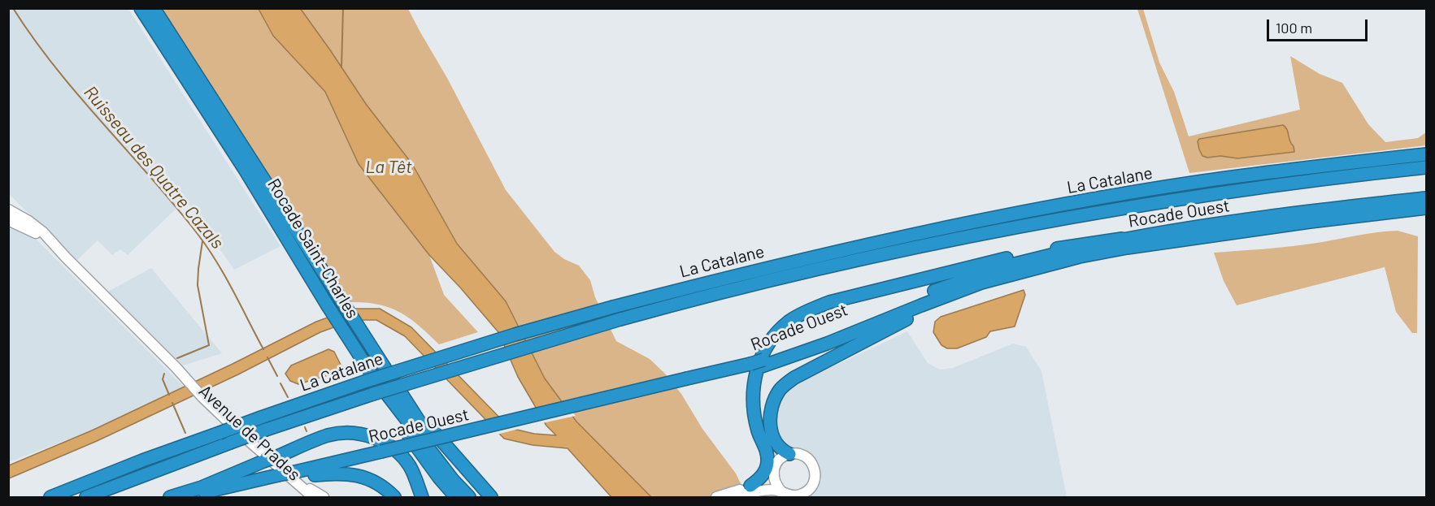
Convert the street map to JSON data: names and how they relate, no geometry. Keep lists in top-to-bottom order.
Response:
{
  "streets": {
    "highway": ["La Catalane", "Rocade Ouest", "Rocade Saint-Charles"],
    "main road": ["Avenue de Prades"]
  },
  "crossings": [
    ["La Catalane", "Rocade Saint-Charles"]
  ],
  "water": ["Ruisseau des Quatre Cazals", "La Têt"],
  "scale_bar": "100 m"
}
